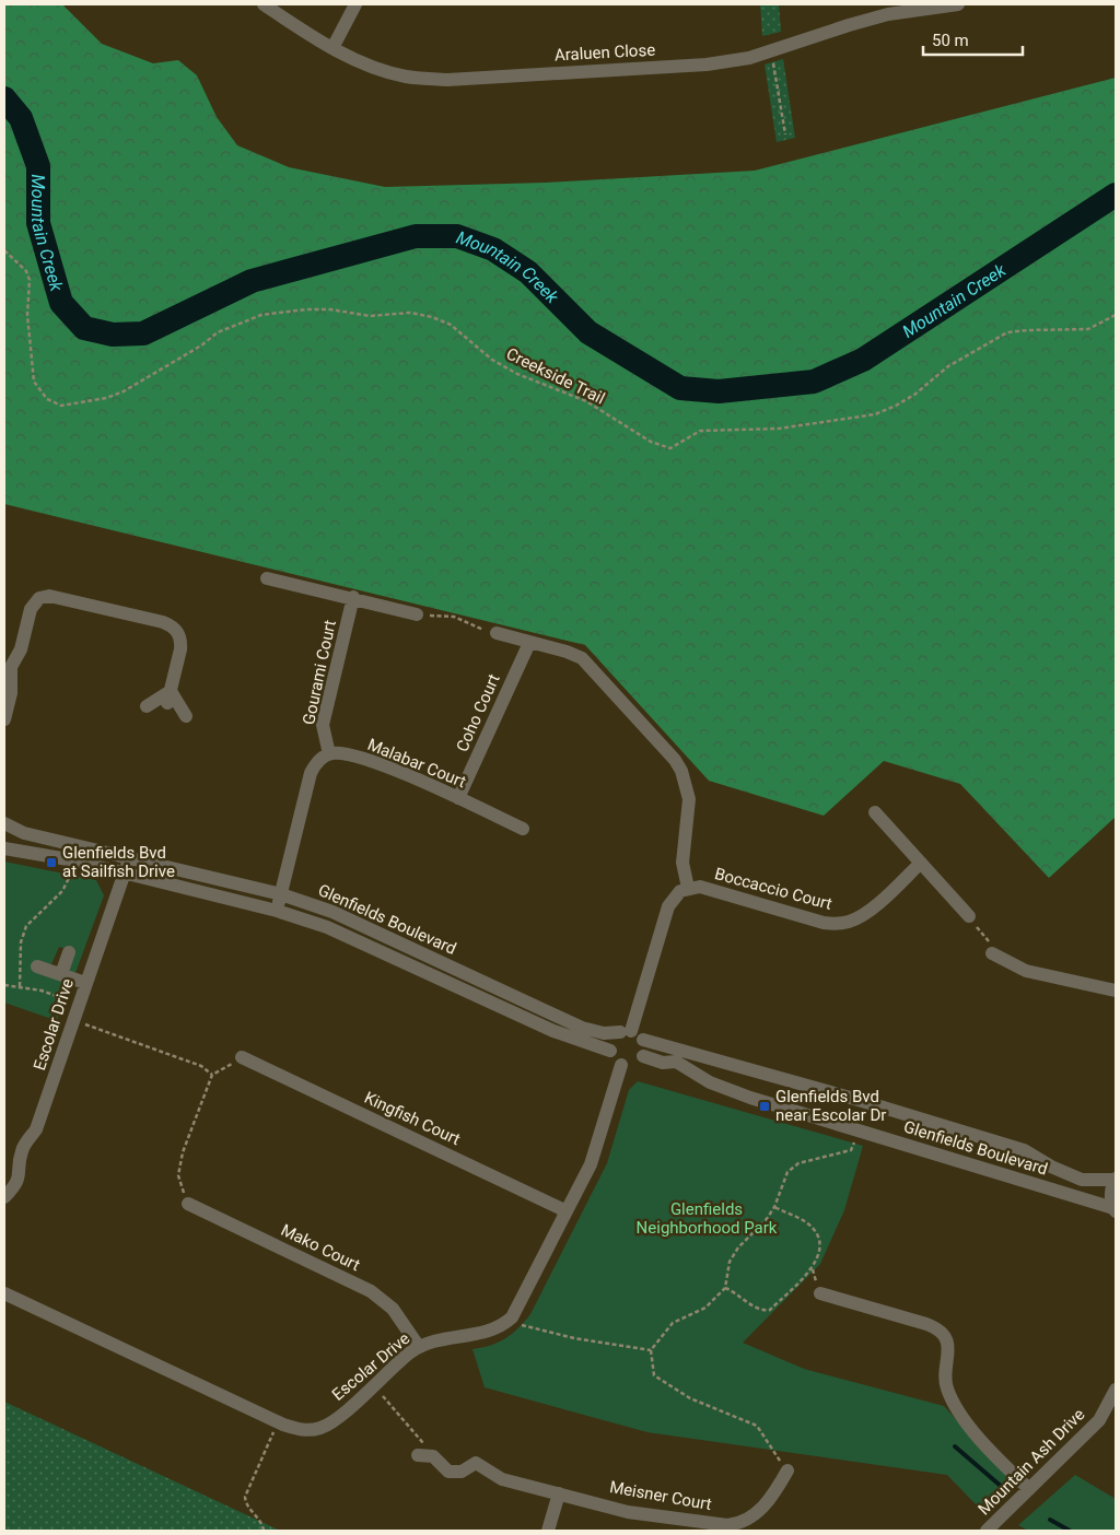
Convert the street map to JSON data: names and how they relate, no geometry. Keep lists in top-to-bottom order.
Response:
{
  "streets": {
    "street": [
      "Araluen Close",
      "Gourami Court",
      "Coho Court",
      "Malabar Court",
      "Boccaccio Court",
      "Glenfields Boulevard",
      "Escolar Drive",
      "Kingfish Court",
      "Mako Court",
      "Mountain Ash Drive",
      "Meisner Court"
    ],
    "path": ["Creekside Trail"]
  },
  "crossings": [
    ["Gourami Court", "Malabar Court"],
    ["Coho Court", "Malabar Court"],
    ["Glenfields Boulevard", "Escolar Drive"],
    ["Escolar Drive", "Mako Court"]
  ],
  "water": ["Mountain Creek"],
  "parks": ["Glenfields Neighborhood Park"],
  "places": {
    "transit": ["Glenfields Bvd at Sailfish Drive", "Glenfields Bvd near Escolar Dr"]
  },
  "scale_bar": "50 m"
}
